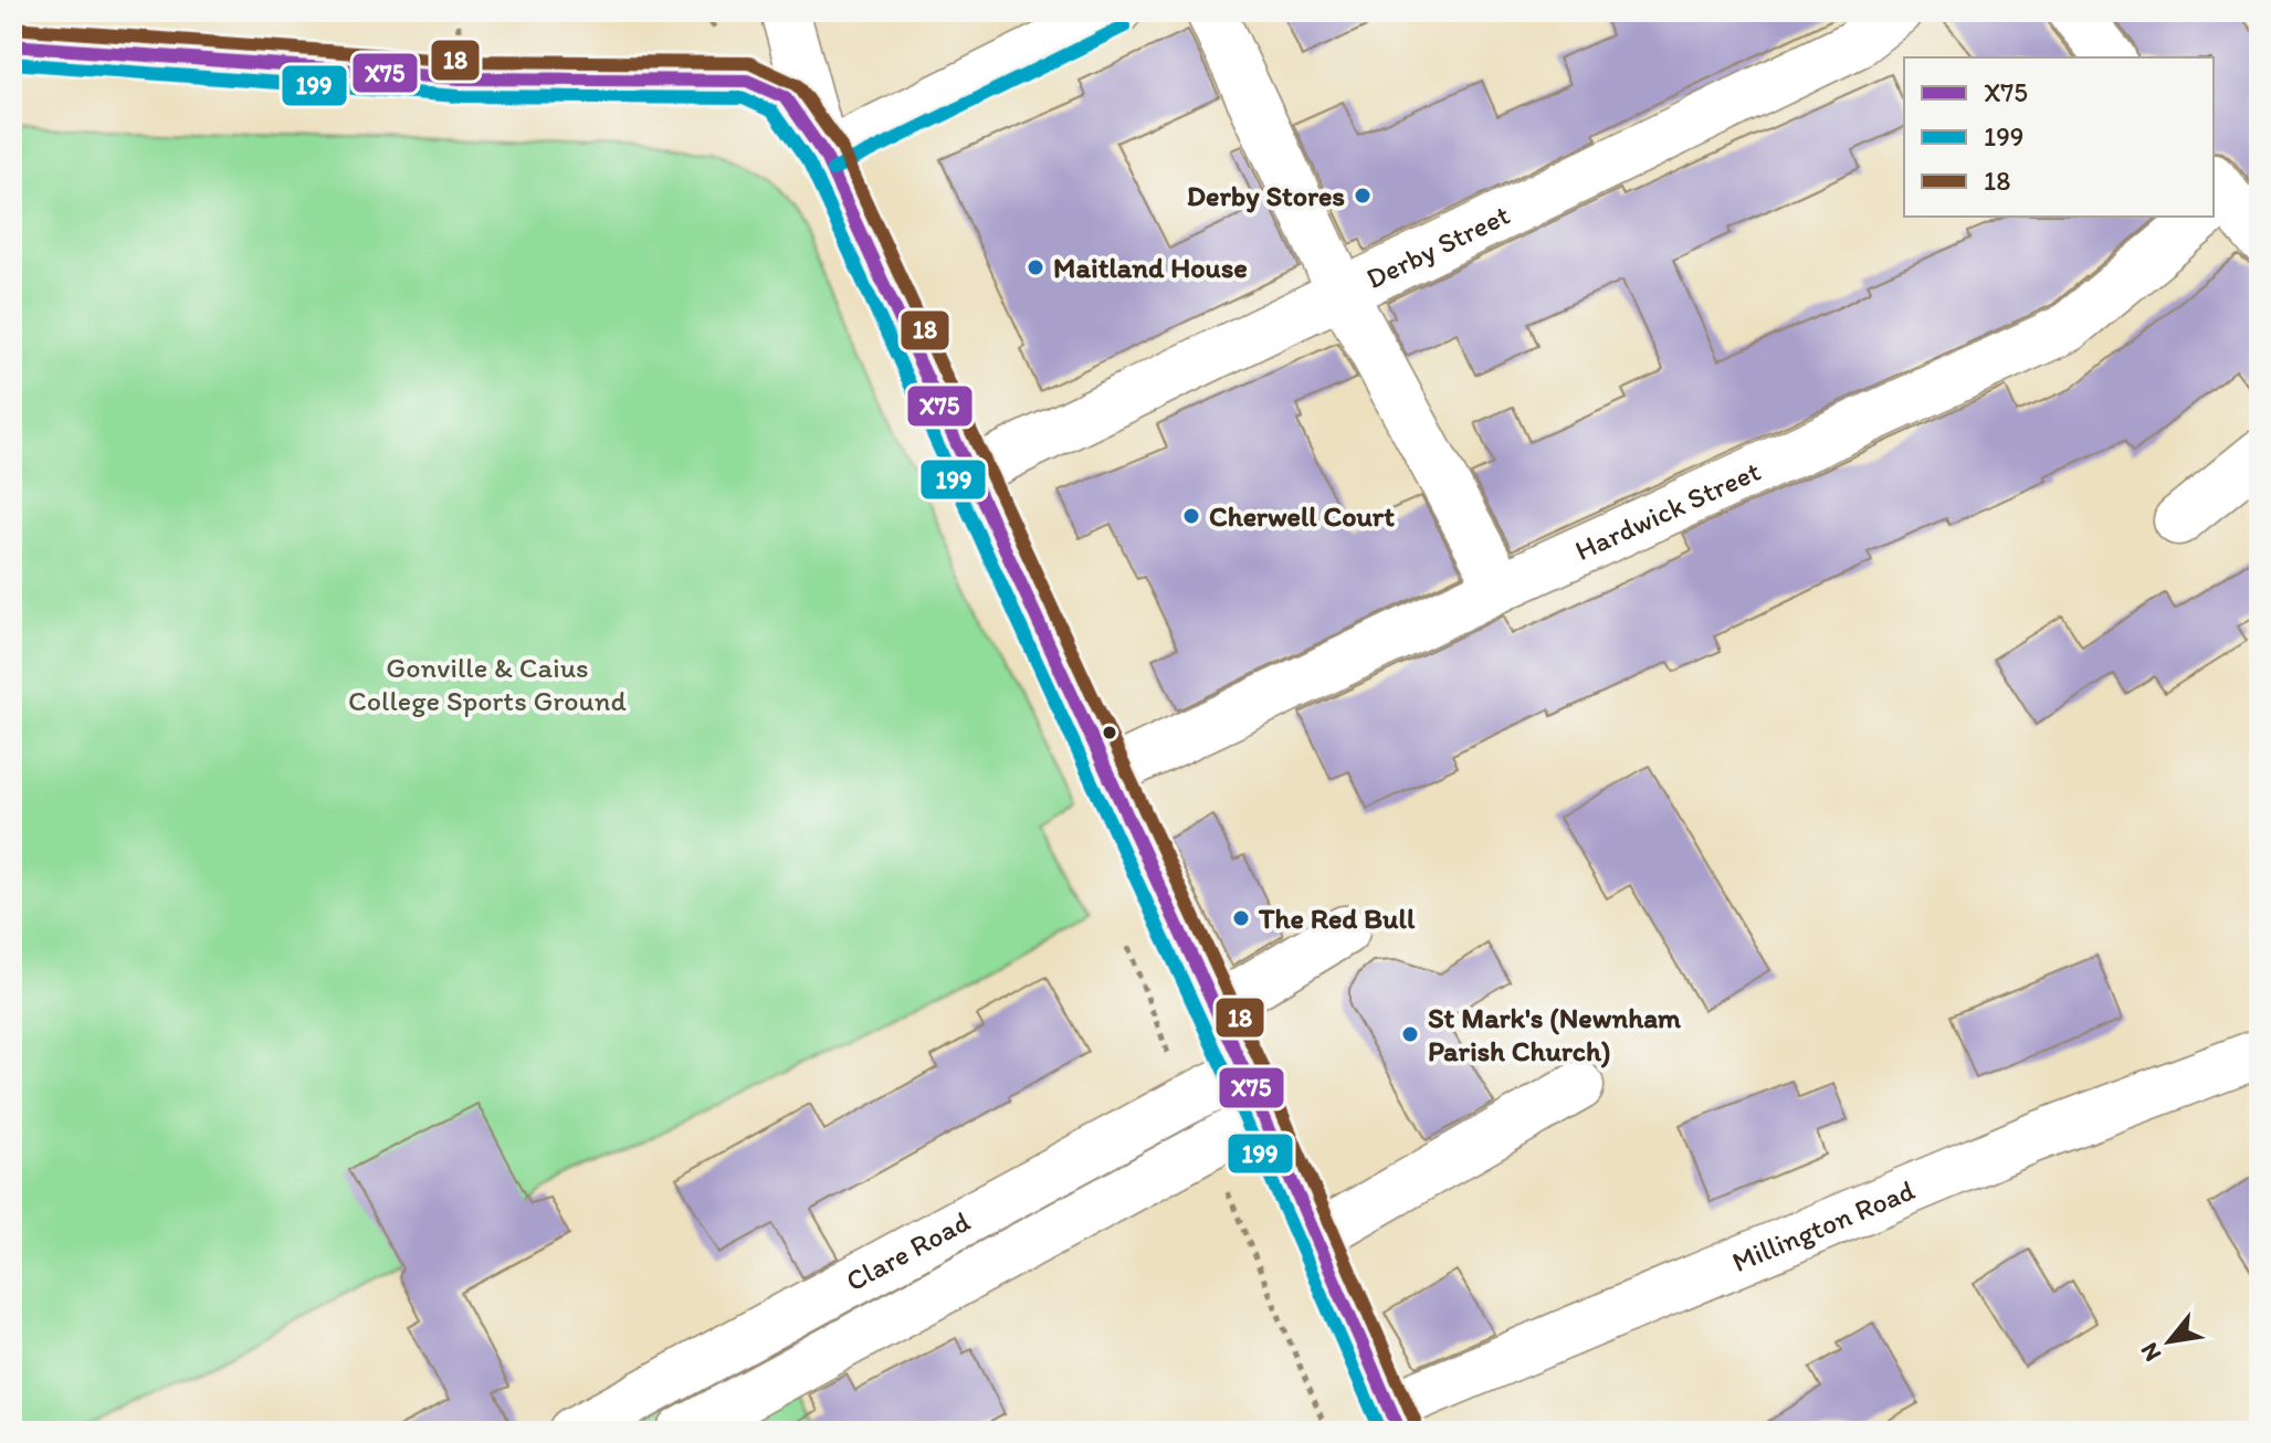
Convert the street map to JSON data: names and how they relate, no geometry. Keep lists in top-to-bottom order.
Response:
{
  "streets": {
    "street": [
      "Derby Street",
      "Hardwick Street",
      "Millington Road",
      "Clare Road"
    ]
  },
  "parks": ["Gonville & Caius College Sports Ground"],
  "places": [
    "Derby Stores",
    "Maitland House",
    "Cherwell Court",
    "The Red Bull",
    "St Mark's (Newnham Parish Church)"
  ],
  "lines": ["transit line 199", "transit line 18", "transit line X75"],
  "legend": ["X75", "199", "18"],
  "north": "bottom left"
}
